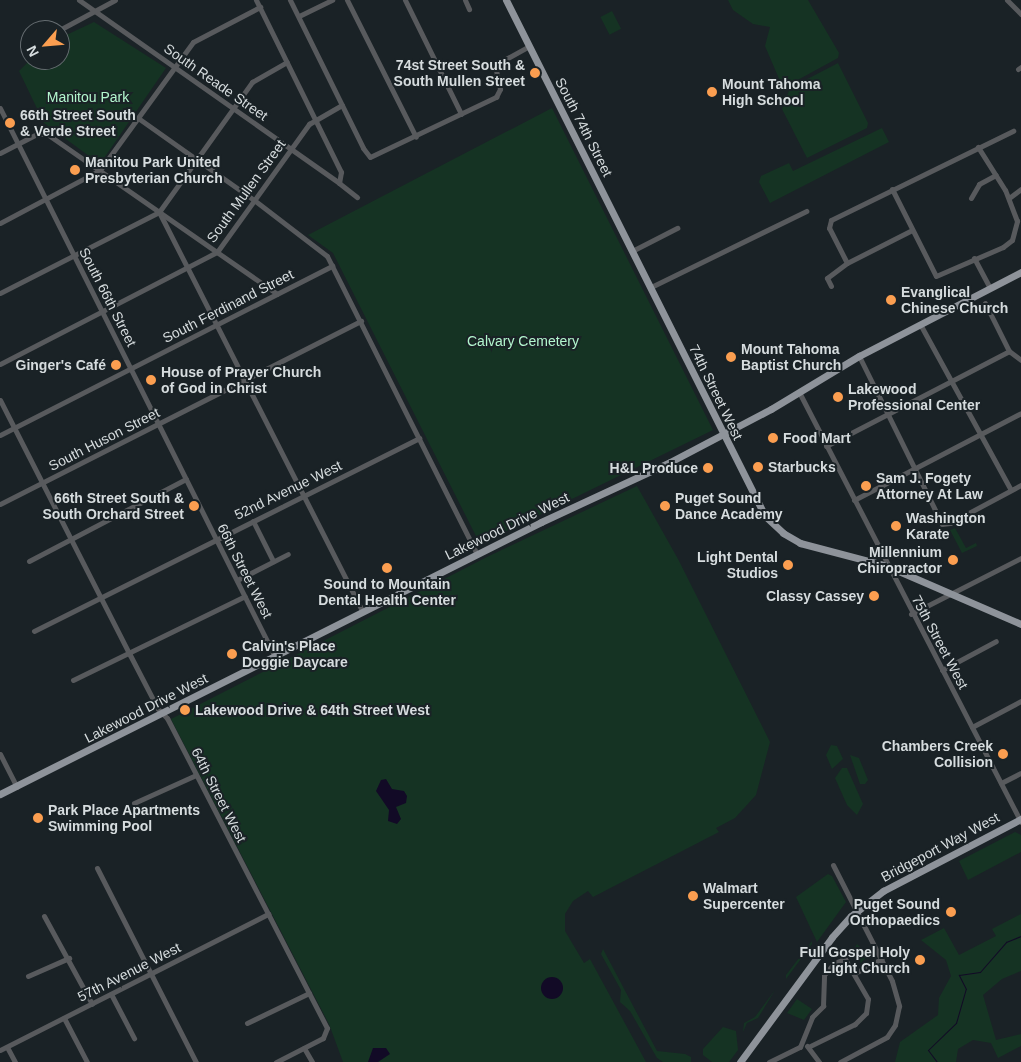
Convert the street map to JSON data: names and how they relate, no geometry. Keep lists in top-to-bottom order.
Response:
{
  "streets": {
    "main road": [
      "South 74th Street",
      "74th Street West",
      "Lakewood Drive West",
      "Bridgeport Way West"
    ],
    "street": [
      "South Reade Street",
      "South Mullen Street",
      "South 66th Street",
      "South Ferdinand Street",
      "South Huson Street",
      "52nd Avenue West",
      "66th Street West",
      "75th Street West",
      "64th Street West",
      "57th Avenue West"
    ]
  },
  "crossings": [
    ["South Reade Street", "South Mullen Street"],
    ["South 74th Street", "74th Street West"],
    ["South Mullen Street", "South 66th Street"],
    ["South 66th Street", "South Ferdinand Street"],
    ["South 66th Street", "South Huson Street"],
    ["South 66th Street", "66th Street West"],
    ["South Ferdinand Street", "64th Street West"],
    ["74th Street West", "Lakewood Drive West"],
    ["74th Street West", "75th Street West"],
    ["South Huson Street", "64th Street West"],
    ["52nd Avenue West", "66th Street West"],
    ["52nd Avenue West", "64th Street West"],
    ["Lakewood Drive West", "66th Street West"],
    ["Lakewood Drive West", "75th Street West"],
    ["Lakewood Drive West", "64th Street West"],
    ["75th Street West", "Bridgeport Way West"],
    ["64th Street West", "57th Avenue West"]
  ],
  "parks": ["Manitou Park", "Calvary Cemetery"],
  "places": [
    "74st Street South & South Mullen Street",
    "Mount Tahoma High School",
    "66th Street South & Verde Street",
    "Manitou Park United Presbyterian Church",
    "Evanglical Chinese Church",
    "Mount Tahoma Baptist Church",
    "Ginger's Café",
    "House of Prayer Church of God in Christ",
    "Lakewood Professional Center",
    "Food Mart",
    "Starbucks",
    "H&L Produce",
    "Sam J. Fogety Attorney At Law",
    "66th Street South & South Orchard Street",
    "Puget Sound Dance Academy",
    "Washington Karate",
    "Millennium Chiropractor",
    "Light Dental Studios",
    "Sound to Mountain Dental Health Center",
    "Classy Cassey",
    "Calvin's Place Doggie Daycare",
    "Lakewood Drive & 64th Street West",
    "Chambers Creek Collision",
    "Park Place Apartments Swimming Pool",
    "Walmart Supercenter",
    "Puget Sound Orthopaedics",
    "Full Gospel Holy Light Church"
  ],
  "north": "bottom left"
}
